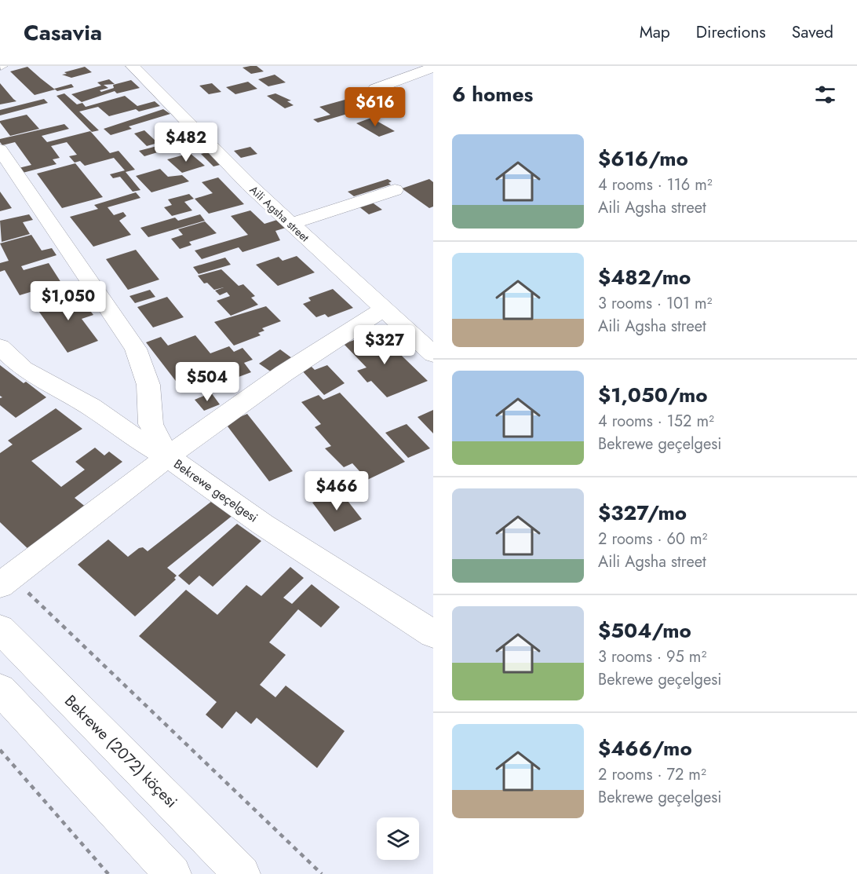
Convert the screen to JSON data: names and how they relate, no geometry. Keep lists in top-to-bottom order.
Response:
{
  "streets": {
    "street": ["Aili Agsha street", "Bekrewe geçelgesi", "Bekrewe (2072) köçesi"]
  },
  "page": {
    "header": "Casavia",
    "nav": ["Map", "Directions", "Saved"],
    "heading": "6 homes",
    "price": [
      "$616",
      "$482",
      "$1,050",
      "$327",
      "$504",
      "$466"
    ],
    "list": [
      {
        "name": "$616/mo",
        "note": "4 rooms · 116 m² · Aili Agsha street"
      },
      {
        "name": "$482/mo",
        "note": "3 rooms · 101 m² · Aili Agsha street"
      },
      {
        "name": "$1,050/mo",
        "note": "4 rooms · 152 m² · Bekrewe geçelgesi"
      },
      {
        "name": "$327/mo",
        "note": "2 rooms · 60 m² · Aili Agsha street"
      },
      {
        "name": "$504/mo",
        "note": "3 rooms · 95 m² · Bekrewe geçelgesi"
      },
      {
        "name": "$466/mo",
        "note": "2 rooms · 72 m² · Bekrewe geçelgesi"
      }
    ]
  }
}
